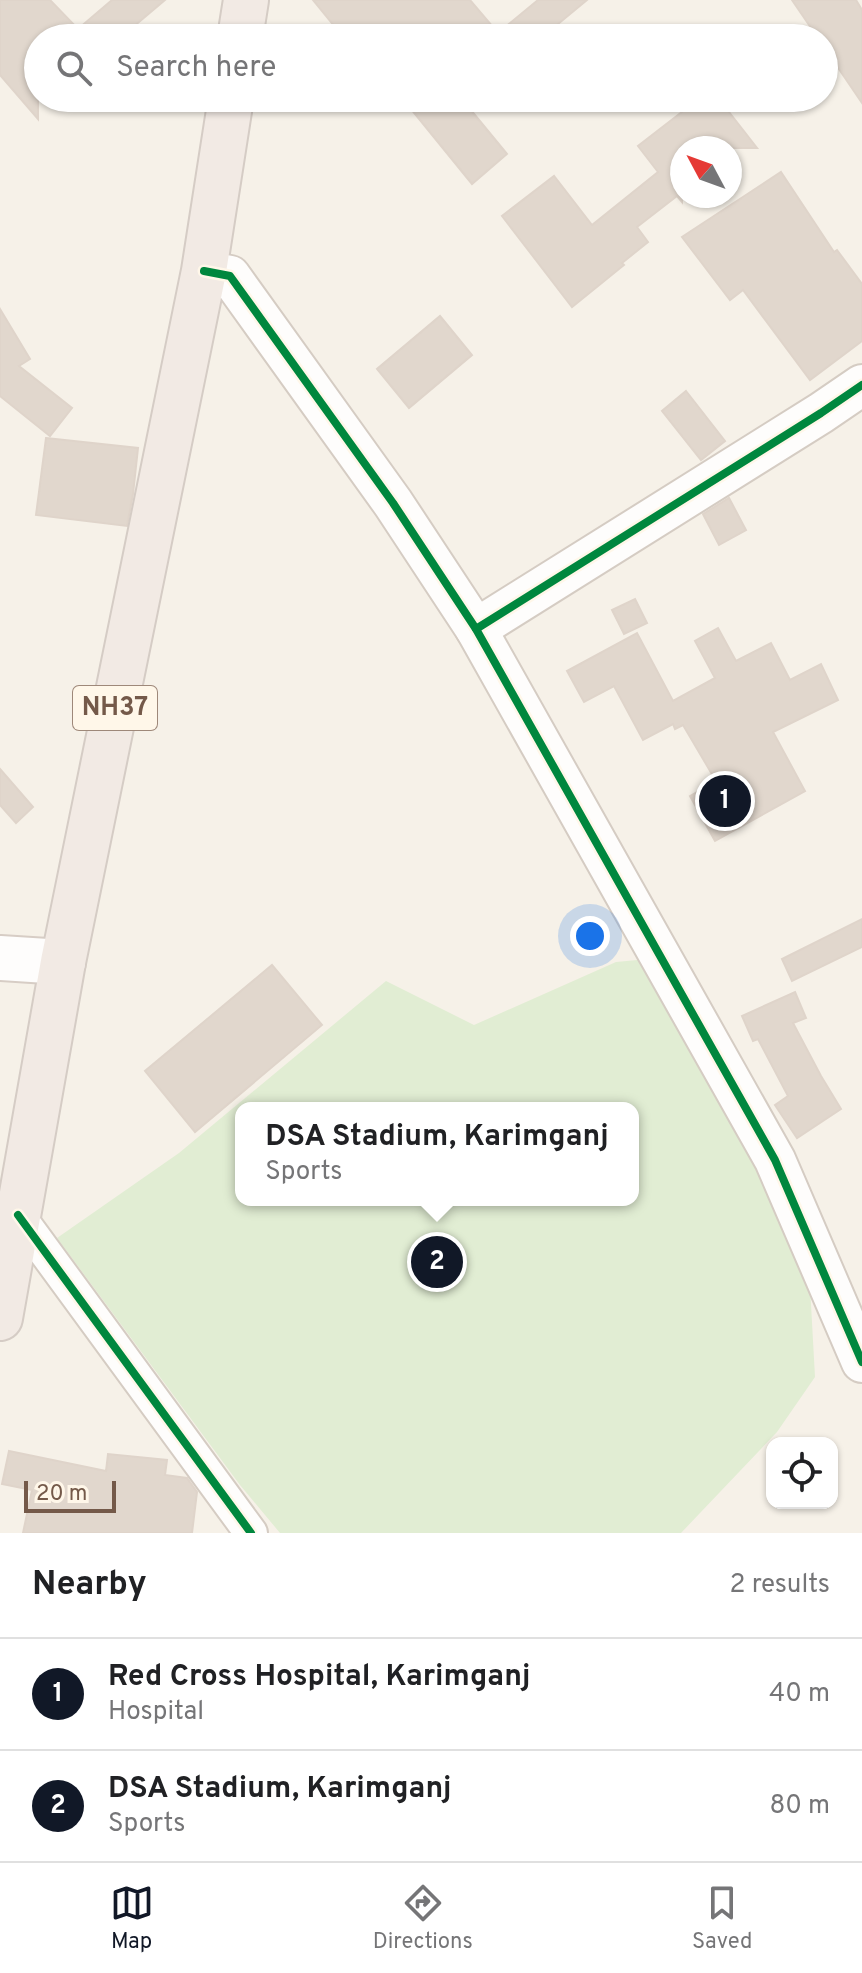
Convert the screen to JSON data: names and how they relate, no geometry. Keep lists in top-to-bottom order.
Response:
{
  "streets": {
    "highway": ["NH37"]
  },
  "scale_bar": "20 m",
  "north": "top left",
  "page": {
    "search": "Search here",
    "pins": ["1", "2"],
    "popup": ["DSA Stadium, Karimganj", "Sports"],
    "scale": "20 m",
    "heading": ["Nearby", "2 results"],
    "list": [
      {
        "mark": "1",
        "name": "Red Cross Hospital, Karimganj",
        "note": "Hospital",
        "value": "40 m"
      },
      {
        "mark": "2",
        "name": "DSA Stadium, Karimganj",
        "note": "Sports",
        "value": "80 m"
      }
    ],
    "nav": ["Map", "Directions", "Saved"]
  }
}
